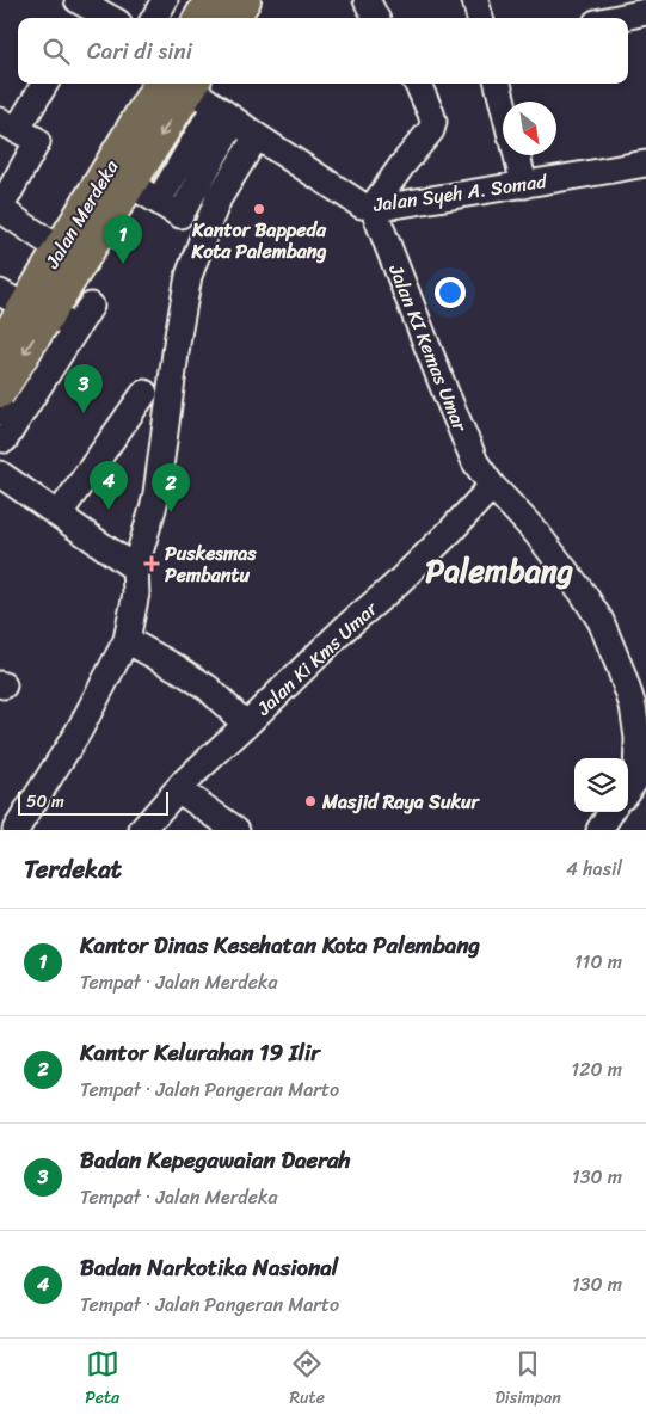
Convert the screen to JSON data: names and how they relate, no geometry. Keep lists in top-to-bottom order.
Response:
{
  "streets": {
    "main road": ["Jalan Merdeka"],
    "street": ["Jalan Syeh A. Somad", "Jalan KI Kemas Umar", "Jalan Ki Kms Umar"]
  },
  "crossings": [
    ["Jalan Syeh A. Somad", "Jalan KI Kemas Umar"],
    ["Jalan KI Kemas Umar", "Jalan Ki Kms Umar"]
  ],
  "districts": ["Palembang"],
  "places": {
    "other": ["Kantor Bappeda Kota Palembang", "Masjid Raya Sukur"],
    "health": ["Puskesmas Pembantu"]
  },
  "scale_bar": "50 m",
  "north": "bottom right",
  "page": {
    "search": "Cari di sini",
    "pins": [
      "1",
      "3",
      "4",
      "2"
    ],
    "scale": "50 m",
    "heading": ["Terdekat", "4 hasil"],
    "list": [
      {
        "mark": "1",
        "name": "Kantor Dinas Kesehatan Kota Palembang",
        "note": "Tempat · Jalan Merdeka",
        "value": "110 m"
      },
      {
        "mark": "2",
        "name": "Kantor Kelurahan 19 Ilir",
        "note": "Tempat · Jalan Pangeran Marto",
        "value": "120 m"
      },
      {
        "mark": "3",
        "name": "Badan Kepegawaian Daerah",
        "note": "Tempat · Jalan Merdeka",
        "value": "130 m"
      },
      {
        "mark": "4",
        "name": "Badan Narkotika Nasional",
        "note": "Tempat · Jalan Pangeran Marto",
        "value": "130 m"
      }
    ],
    "nav": ["Peta", "Rute", "Disimpan"]
  }
}
